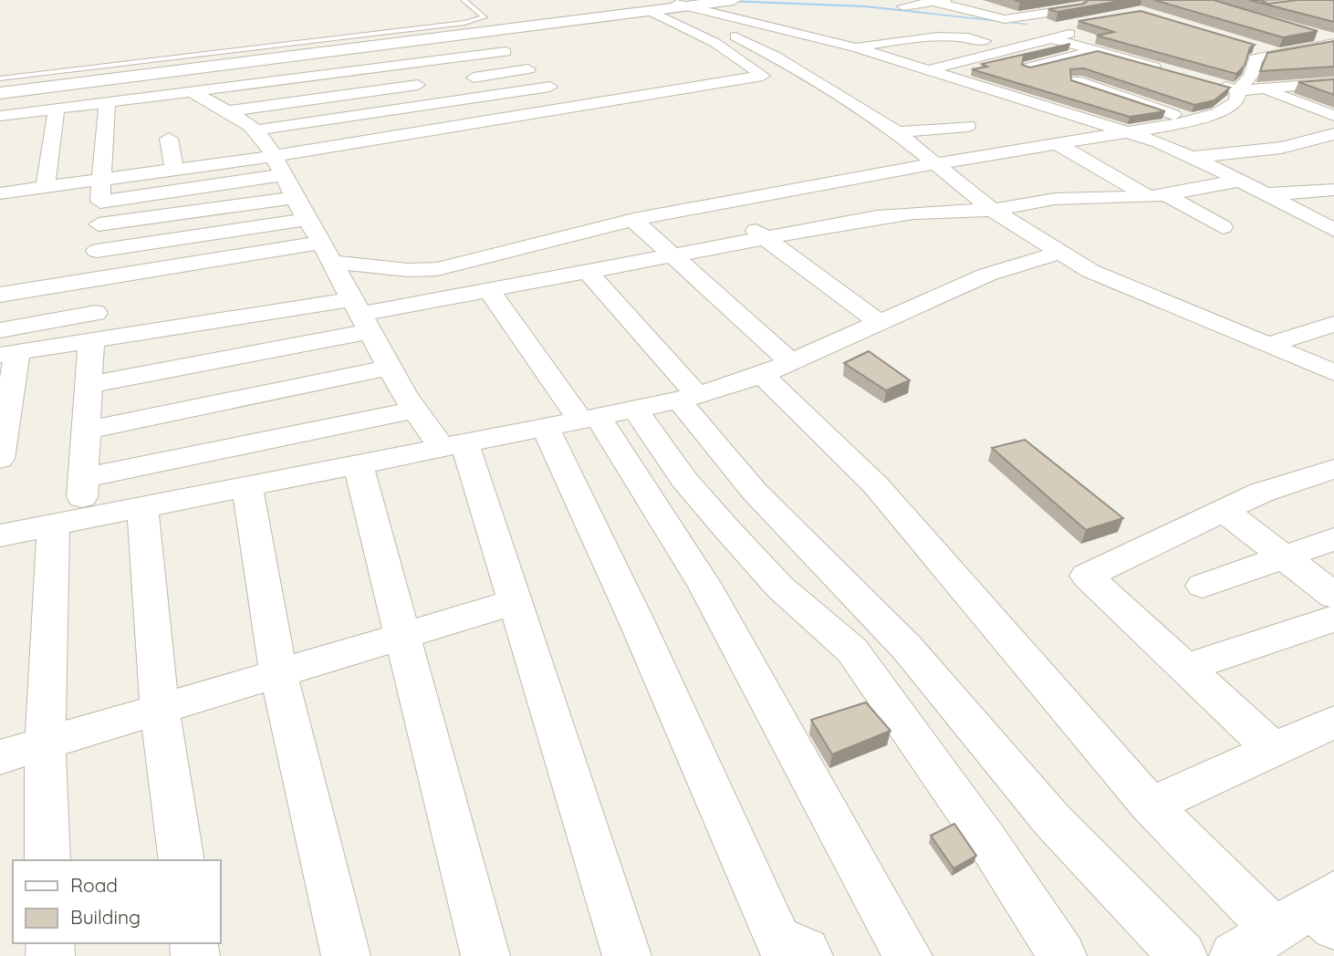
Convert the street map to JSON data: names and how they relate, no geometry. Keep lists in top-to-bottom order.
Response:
{
  "legend": ["Road", "Building"]
}
